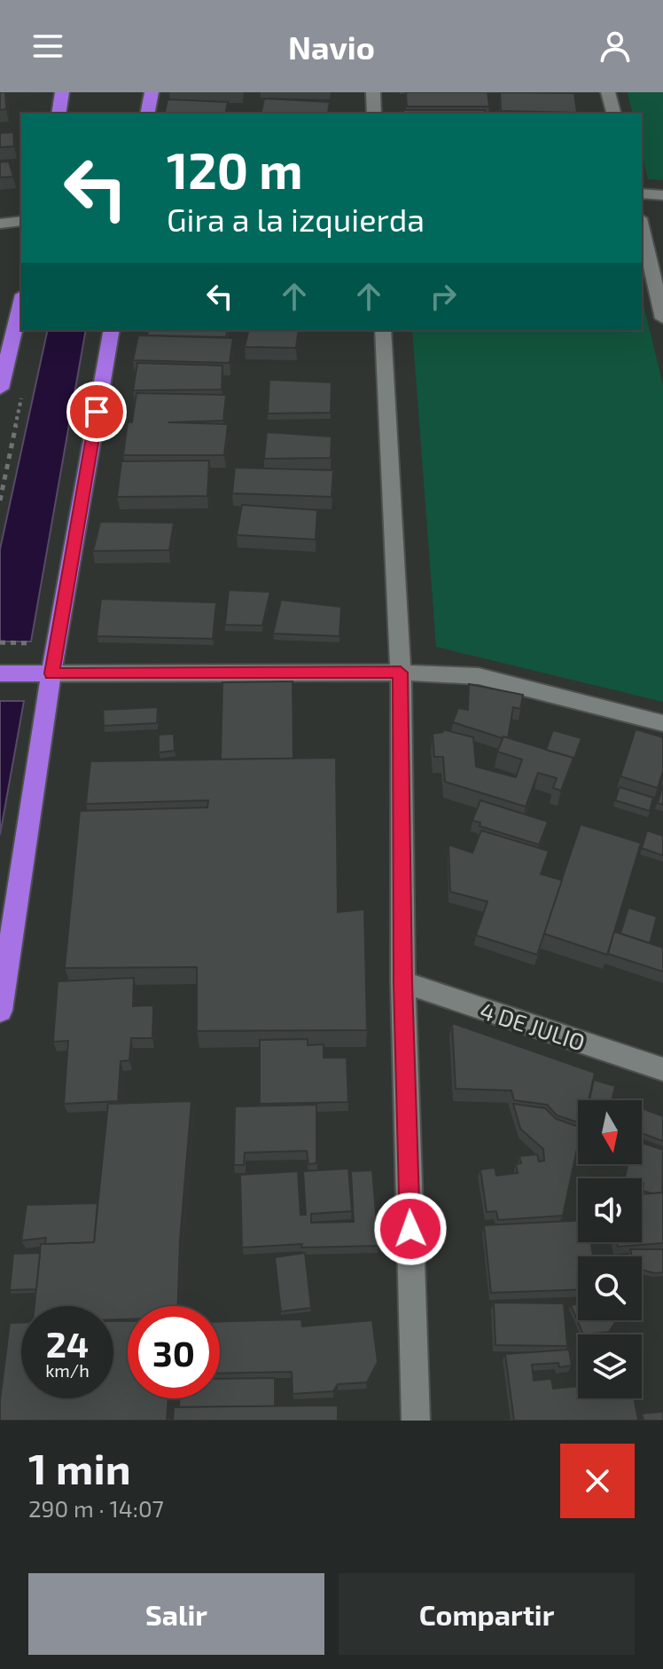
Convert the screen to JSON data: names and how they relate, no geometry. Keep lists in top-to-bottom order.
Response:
{
  "streets": {
    "street": ["4 DE JULIO"]
  },
  "north": "bottom",
  "page": {
    "header": "Navio",
    "turn": ["120 m", "Gira a la izquierda"],
    "speed": "24 km/h",
    "limit": "30",
    "heading": ["1 min", "290 m · 14:07"],
    "buttons": ["Salir", "Compartir"]
  }
}
